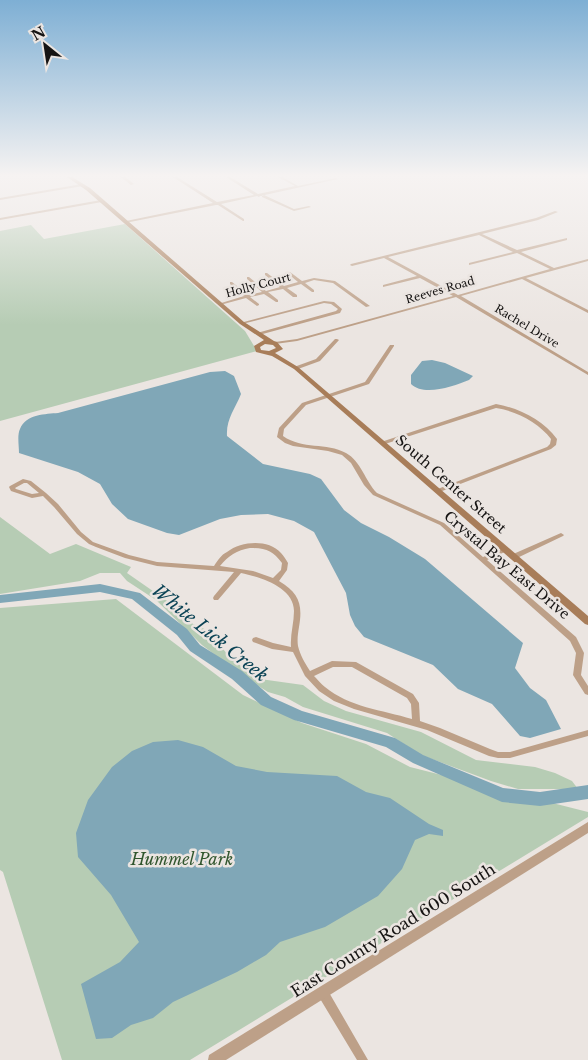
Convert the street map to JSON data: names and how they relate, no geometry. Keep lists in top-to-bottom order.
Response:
{
  "streets": {
    "main road": ["South Center Street"],
    "street": [
      "Holly Court",
      "Reeves Road",
      "Rachel Drive",
      "Crystal Bay East Drive",
      "East County Road 600 South"
    ]
  },
  "crossings": [
    ["Reeves Road", "Rachel Drive"],
    ["Reeves Road", "South Center Street"],
    ["South Center Street", "Crystal Bay East Drive"]
  ],
  "water": ["White Lick Creek"],
  "parks": ["Hummel Park"],
  "north": "top left"
}
